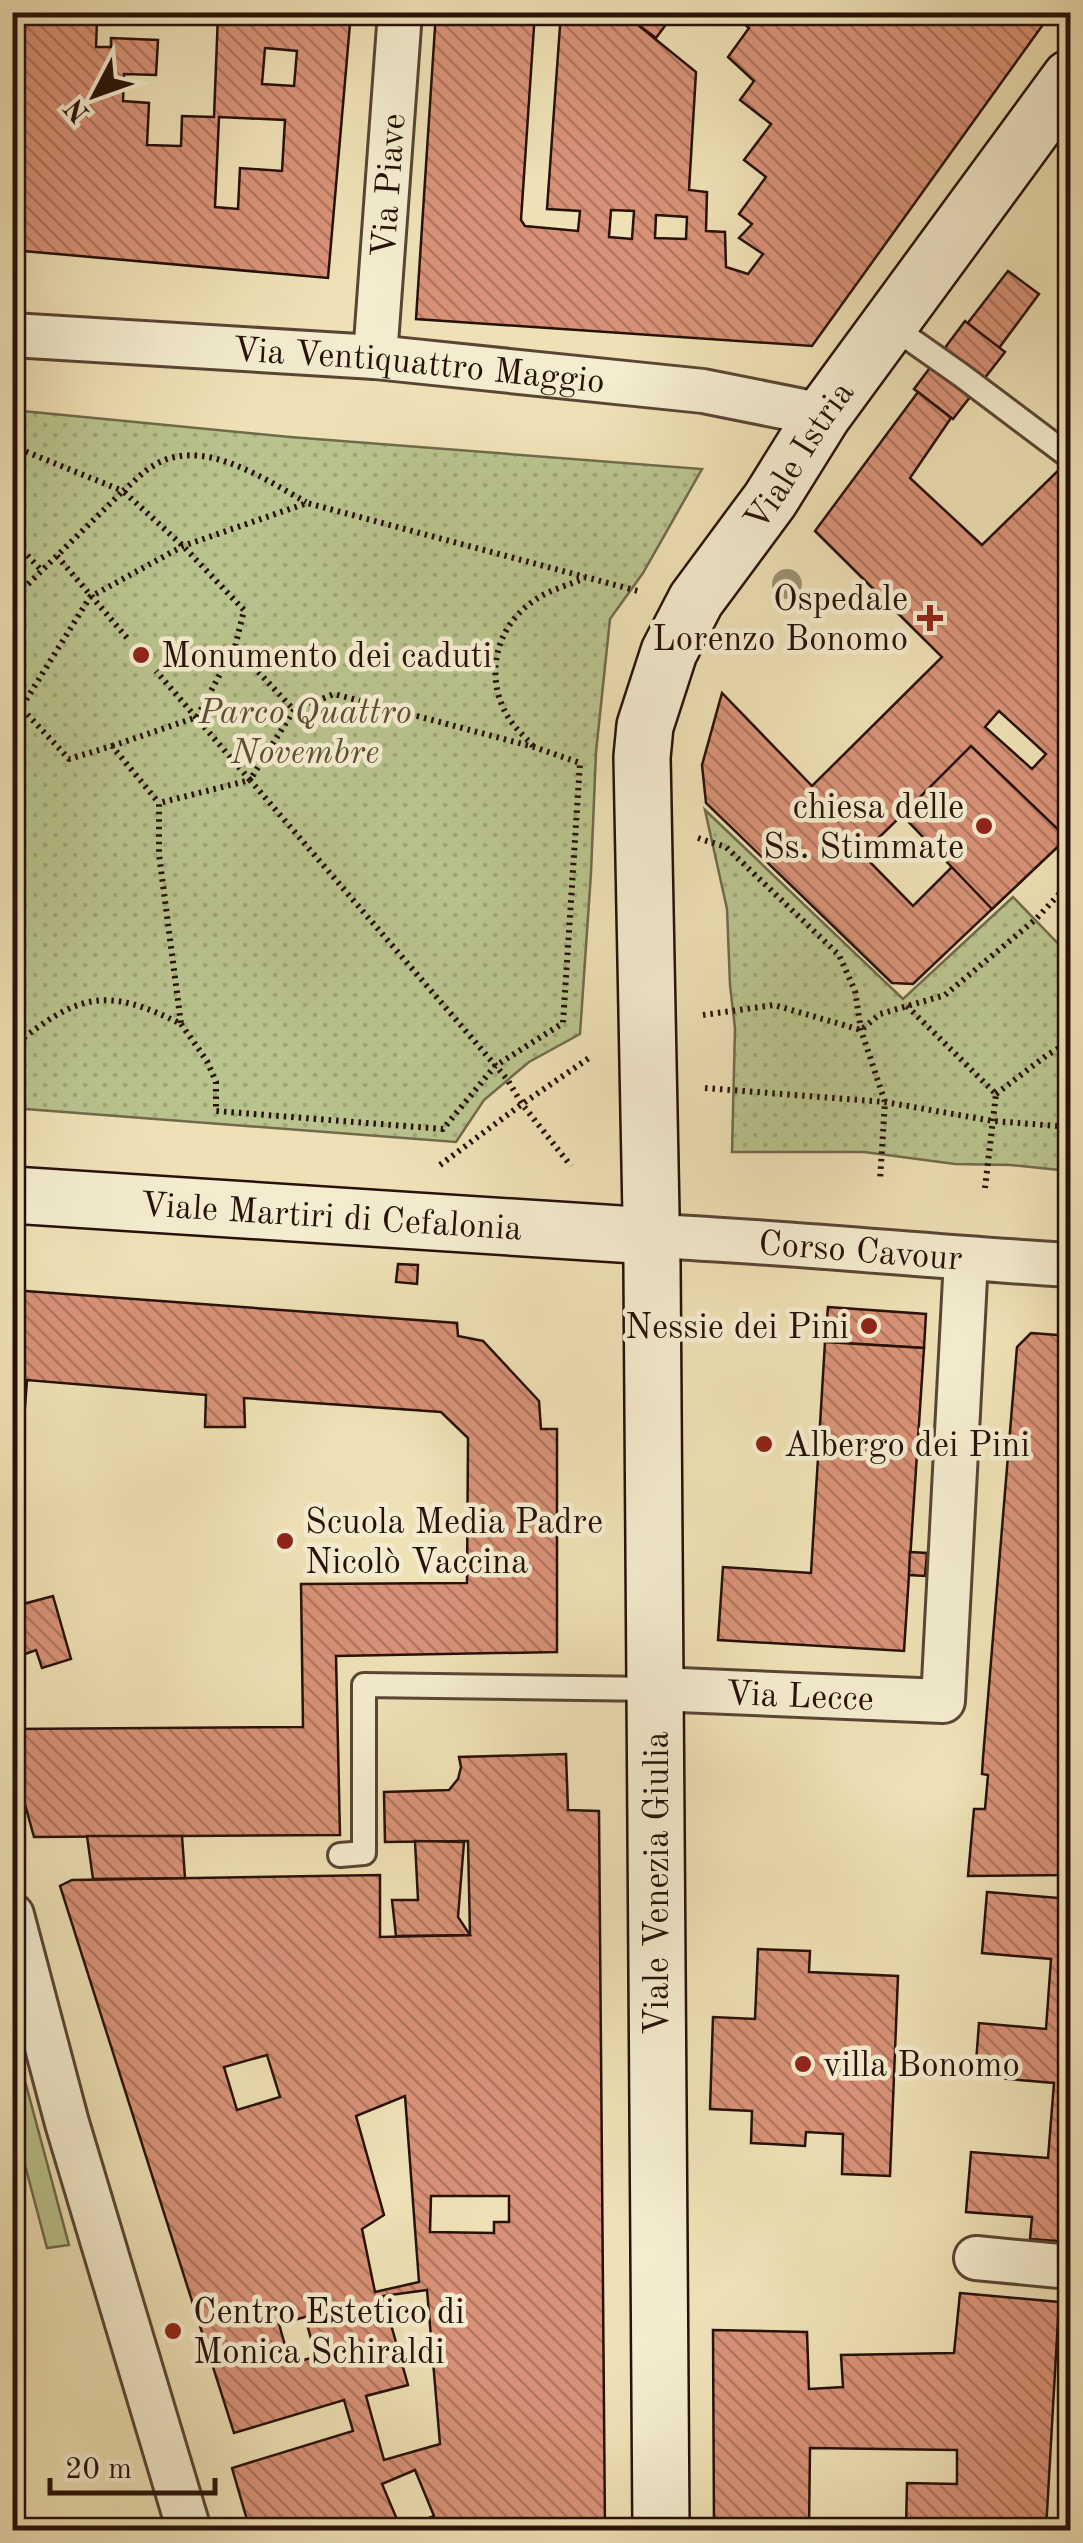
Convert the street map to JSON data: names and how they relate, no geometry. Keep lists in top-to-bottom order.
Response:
{
  "streets": {
    "main road": ["Viale Istria", "Viale Martiri di Cefalonia", "Viale Venezia Giulia"],
    "street": [
      "Via Piave",
      "Via Ventiquattro Maggio",
      "Corso Cavour",
      "Via Lecce"
    ]
  },
  "crossings": [
    ["Via Piave", "Via Ventiquattro Maggio"],
    ["Via Ventiquattro Maggio", "Viale Istria"],
    ["Viale Istria", "Viale Martiri di Cefalonia"],
    ["Viale Istria", "Corso Cavour"],
    ["Viale Istria", "Viale Venezia Giulia"],
    ["Viale Martiri di Cefalonia", "Corso Cavour"],
    ["Viale Martiri di Cefalonia", "Viale Venezia Giulia"],
    ["Corso Cavour", "Via Lecce"],
    ["Corso Cavour", "Viale Venezia Giulia"],
    ["Via Lecce", "Viale Venezia Giulia"]
  ],
  "parks": ["Parco Quattro Novembre"],
  "places": {
    "health": ["Ospedale Lorenzo Bonomo"],
    "other": [
      "Monumento dei caduti",
      "chiesa delle Ss. Stimmate",
      "Nessie dei Pini",
      "Albergo dei Pini",
      "Scuola Media Padre Nicolò Vaccina",
      "villa Bonomo",
      "Centro Estetico di Monica Schiraldi"
    ]
  },
  "scale_bar": "20 m",
  "north": "bottom left"
}
